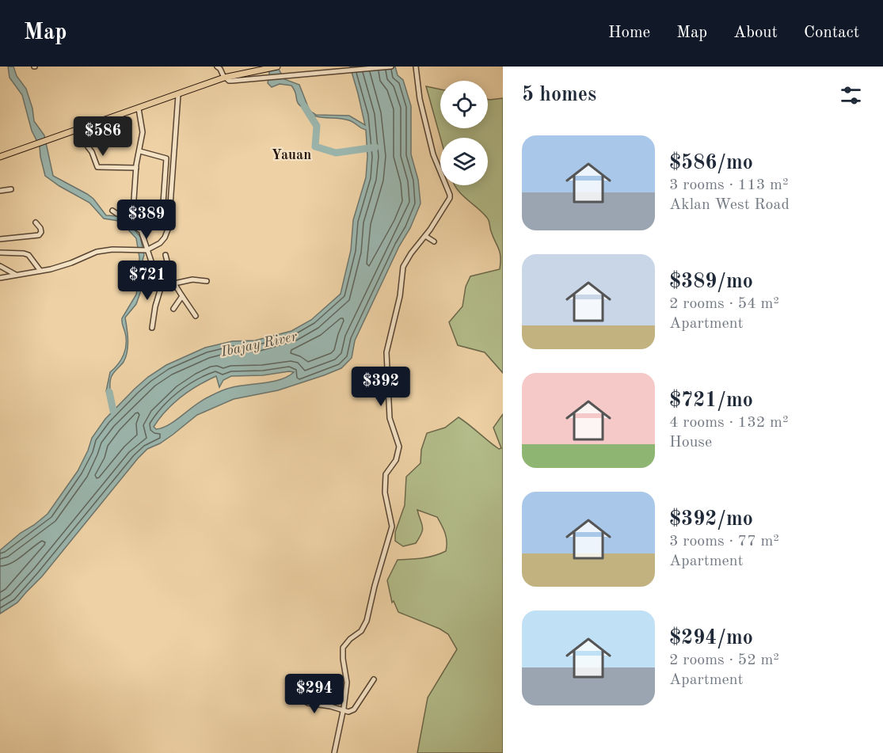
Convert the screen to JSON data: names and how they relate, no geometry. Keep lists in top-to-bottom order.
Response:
{
  "districts": ["Yauan"],
  "water": ["Ibajay River"],
  "page": {
    "header": "Map",
    "nav": [
      "Home",
      "Map",
      "About",
      "Contact"
    ],
    "heading": "5 homes",
    "price": [
      "$586",
      "$389",
      "$721",
      "$392",
      "$294"
    ],
    "list": [
      {
        "name": "$586/mo",
        "note": "3 rooms · 113 m² · Aklan West Road"
      },
      {
        "name": "$389/mo",
        "note": "2 rooms · 54 m² · Apartment"
      },
      {
        "name": "$721/mo",
        "note": "4 rooms · 132 m² · House"
      },
      {
        "name": "$392/mo",
        "note": "3 rooms · 77 m² · Apartment"
      },
      {
        "name": "$294/mo",
        "note": "2 rooms · 52 m² · Apartment"
      }
    ]
  }
}
